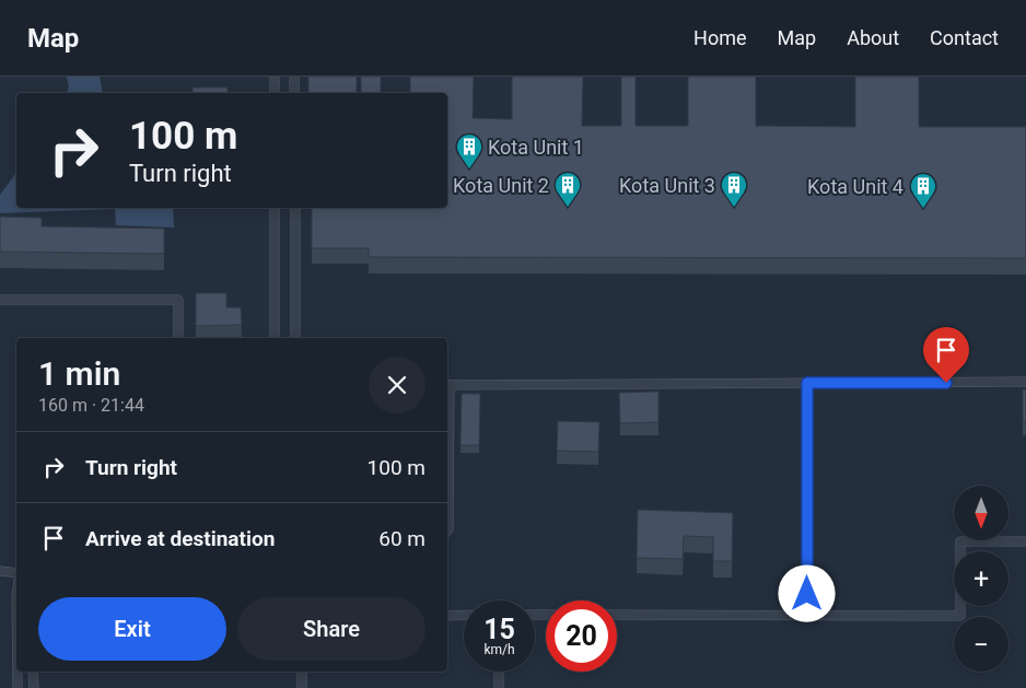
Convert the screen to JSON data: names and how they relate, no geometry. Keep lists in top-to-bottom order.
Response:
{
  "places": {
    "building": [
      "Kota Unit 1",
      "Kota Unit 2",
      "Kota Unit 3",
      "Kota Unit 4"
    ]
  },
  "north": "bottom",
  "page": {
    "header": "Map",
    "nav": [
      "Home",
      "Map",
      "About",
      "Contact"
    ],
    "turn": ["100 m", "Turn right"],
    "heading": ["1 min", "160 m · 21:44"],
    "list": [
      {
        "name": "Turn right",
        "value": "100 m"
      },
      {
        "name": "Arrive at destination",
        "value": "60 m"
      }
    ],
    "map_buttons": ["+", "−"],
    "buttons": ["Exit", "Share"],
    "speed": "15 km/h",
    "limit": "20"
  }
}
